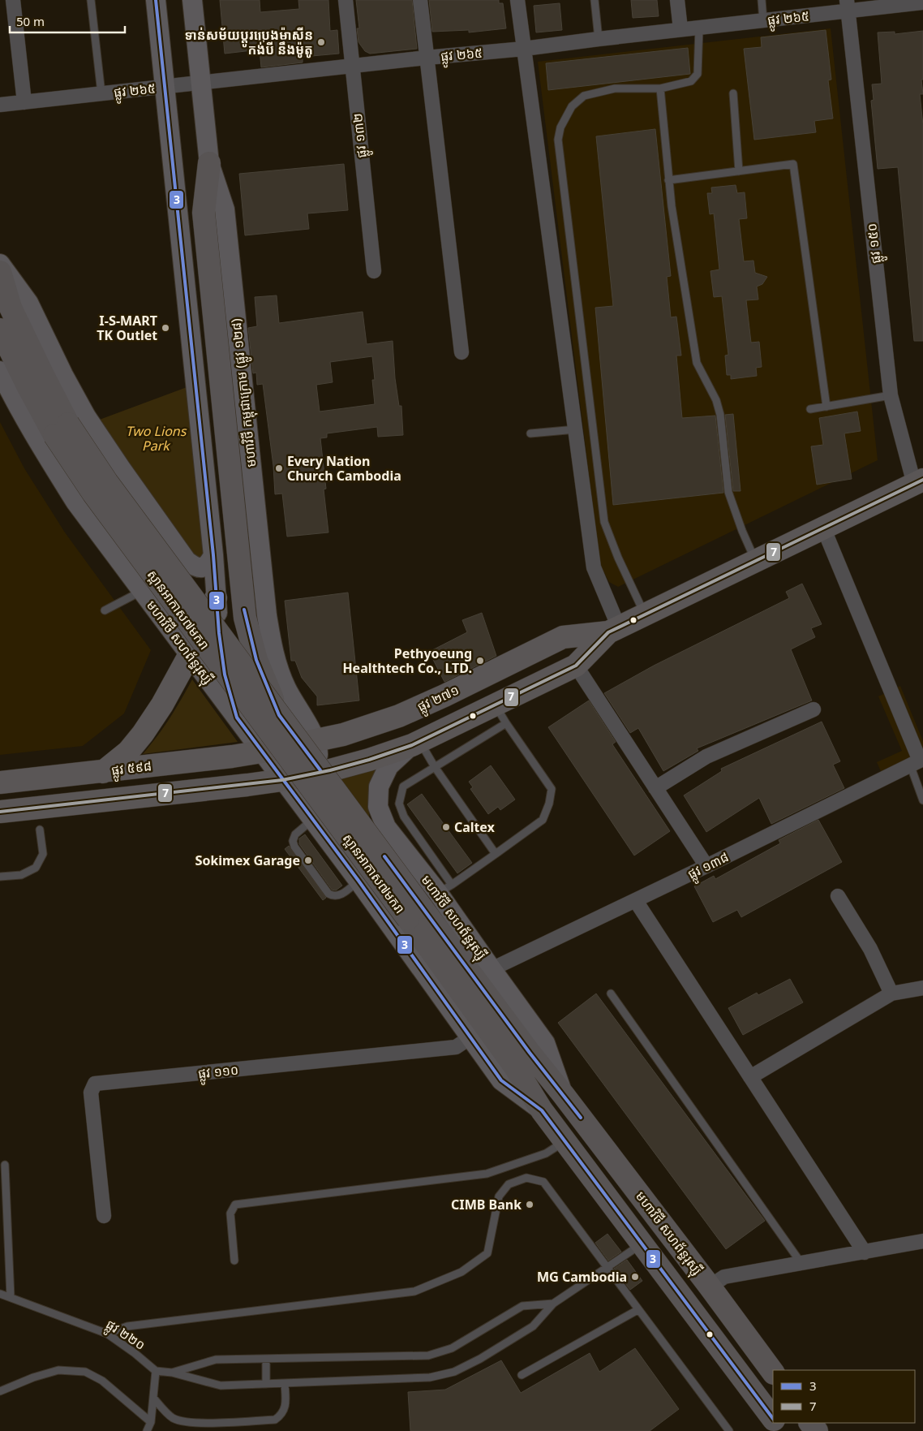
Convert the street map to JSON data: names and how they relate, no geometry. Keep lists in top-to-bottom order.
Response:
{
  "streets": {
    "highway": ["ស្ពានអាកាស៧មករា", "មហាវិថី សហព័ន្ធរុស្ស៊ី"],
    "main road": ["មហាវិថី កម្ពុជាក្រោម (ផ្លូវ ១២៨)", "ផ្លូវ ២៧១", "ផ្លូវ ៥៩៨"],
    "street": [
      "ផ្លូវ ២៦៥",
      "ផ្លូវ ១៣២",
      "ផ្លូវ ១៥០",
      "ផ្លូវ ១៣៨",
      "ផ្លូវ ១១០"
    ],
    "lane": ["ផ្លូវ ២២០"]
  },
  "crossings": [
    ["ផ្លូវ ២៦៥", "ផ្លូវ ១៣២"],
    ["ផ្លូវ ២៦៥", "ផ្លូវ ១៥០"],
    ["ផ្លូវ ២៦៥", "មហាវិថី កម្ពុជាក្រោម (ផ្លូវ ១២៨)"],
    ["ផ្លូវ ១៥០", "ផ្លូវ ២៧១"],
    ["មហាវិថី កម្ពុជាក្រោម (ផ្លូវ ១២៨)", "ផ្លូវ ២៧១"],
    ["ស្ពានអាកាស៧មករា", "មហាវិថី សហព័ន្ធរុស្ស៊ី"],
    ["មហាវិថី សហព័ន្ធរុស្ស៊ី", "ផ្លូវ ២៧១"],
    ["មហាវិថី សហព័ន្ធរុស្ស៊ី", "ផ្លូវ ៥៩៨"],
    ["មហាវិថី សហព័ន្ធរុស្ស៊ី", "ផ្លូវ ១៣៨"],
    ["មហាវិថី សហព័ន្ធរុស្ស៊ី", "ផ្លូវ ១១០"],
    ["ផ្លូវ ២៧១", "ផ្លូវ ៥៩៨"]
  ],
  "parks": ["Two Lions Park"],
  "places": [
    "ទាន់សម័យប្តូរប្រេងម៉ាសុីន កង់បី នឹងម៉ូតូ",
    "I-S-MART TK Outlet",
    "Every Nation Church Cambodia",
    "Pethyoeung Healthtech Co., LTD.",
    "Caltex",
    "Sokimex Garage",
    "CIMB Bank",
    "MG Cambodia"
  ],
  "lines": ["transit line 3", "transit line 7"],
  "legend": ["3", "7"],
  "scale_bar": "50 m"
}
